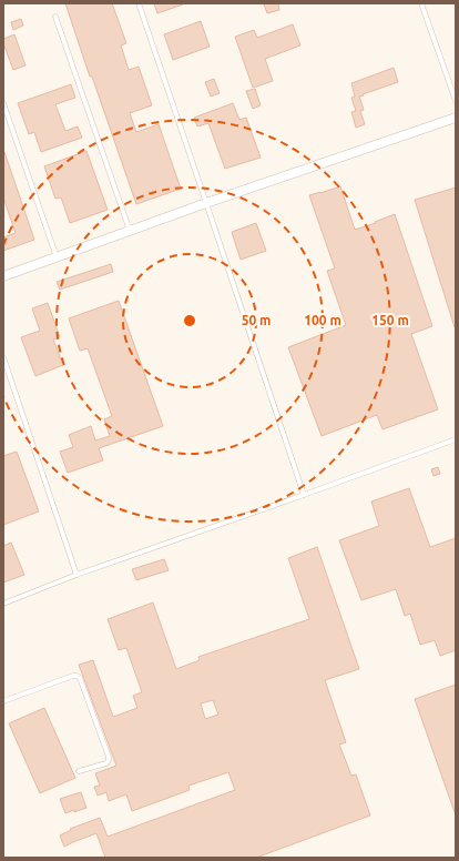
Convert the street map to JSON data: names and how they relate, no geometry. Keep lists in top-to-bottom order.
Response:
{
  "rings": ["50 m", "100 m", "150 m"]
}
